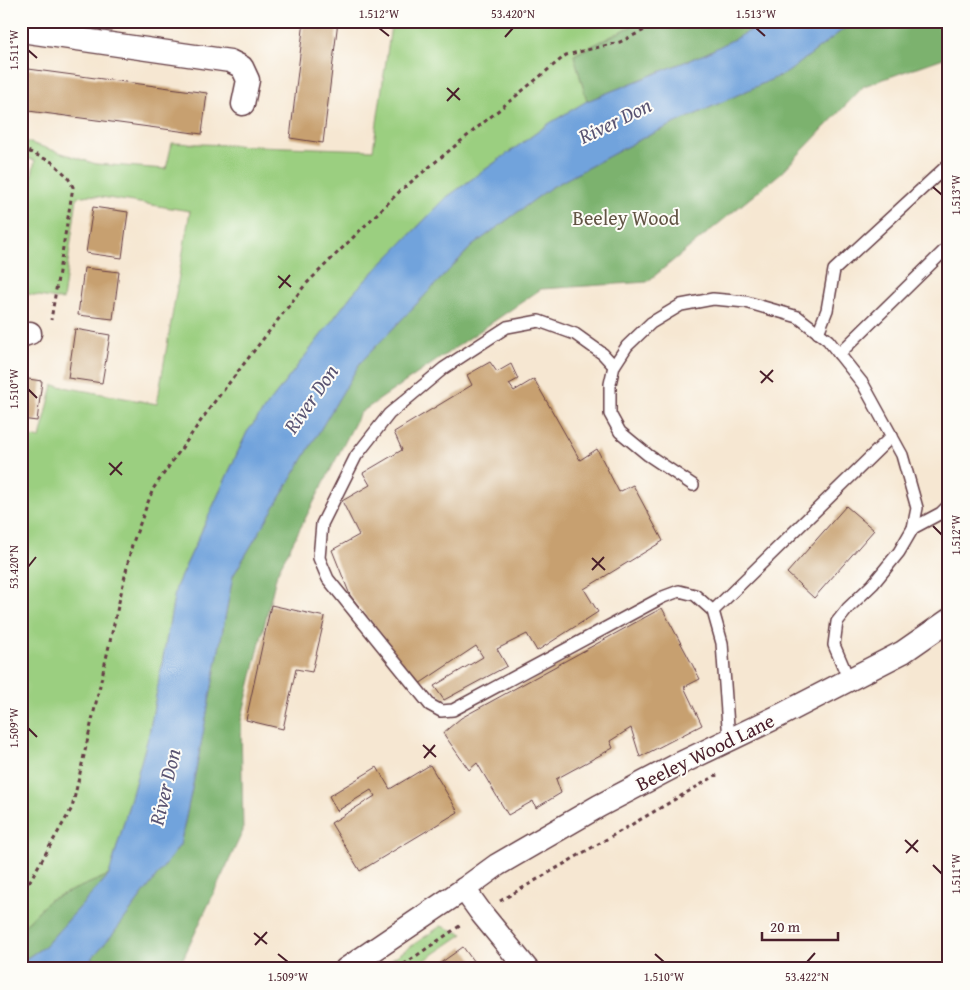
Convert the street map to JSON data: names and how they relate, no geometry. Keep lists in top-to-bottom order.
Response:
{
  "streets": {
    "street": ["Beeley Wood Lane"]
  },
  "water": ["River Don"],
  "parks": ["Beeley Wood"],
  "scale_bar": "20 m",
  "coordinates": [
    "1.512°W",
    "53.420°N",
    "1.513°W",
    "1.511°W",
    "1.510°W",
    "1.509°W",
    "53.422°N"
  ]
}
